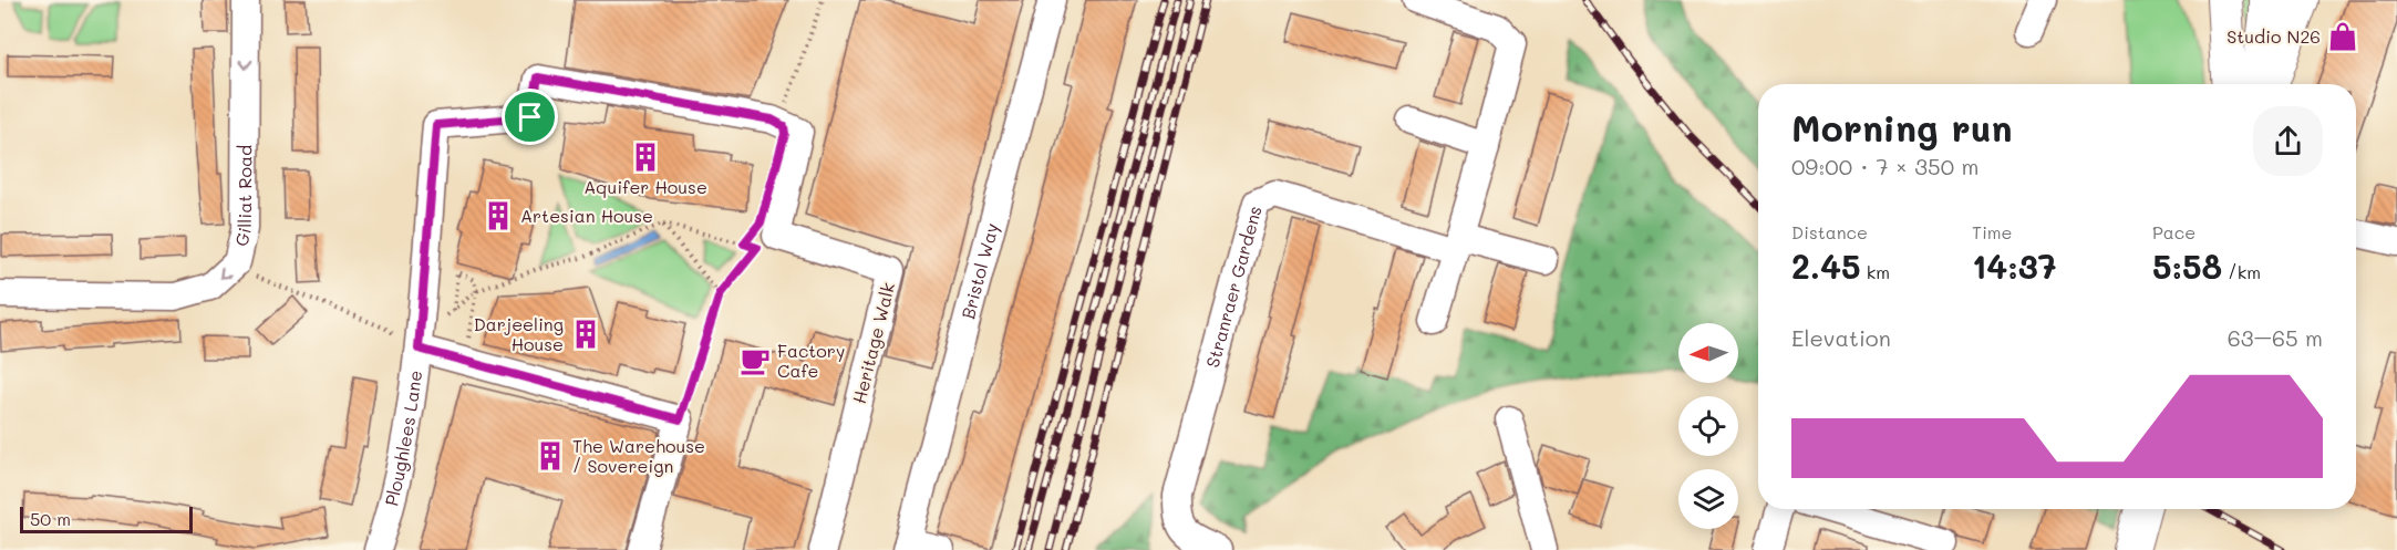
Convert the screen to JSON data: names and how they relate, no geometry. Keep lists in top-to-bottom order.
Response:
{
  "streets": {
    "street": [
      "Gilliat Road",
      "Bristol Way",
      "Stranraer Gardens",
      "Heritage Walk",
      "Ploughlees Lane"
    ]
  },
  "crossings": [
    ["Heritage Walk", "Ploughlees Lane"]
  ],
  "places": {
    "shop": ["Studio N26"],
    "building": [
      "Aquifer House",
      "Artesian House",
      "Darjeeling House",
      "The Warehouse / Sovereign"
    ],
    "cafe": ["Factory Cafe"]
  },
  "scale_bar": "50 m",
  "north": "left",
  "page": {
    "heading": ["Morning run", "09:00 · 7 × 350 m"],
    "stats": [
      ["Distance", "2.45 km"],
      ["Time", "14:37"],
      ["Pace", "5:58 /km"]
    ],
    "chart": ["Elevation", "63–65 m"],
    "scale": "50 m"
  }
}
